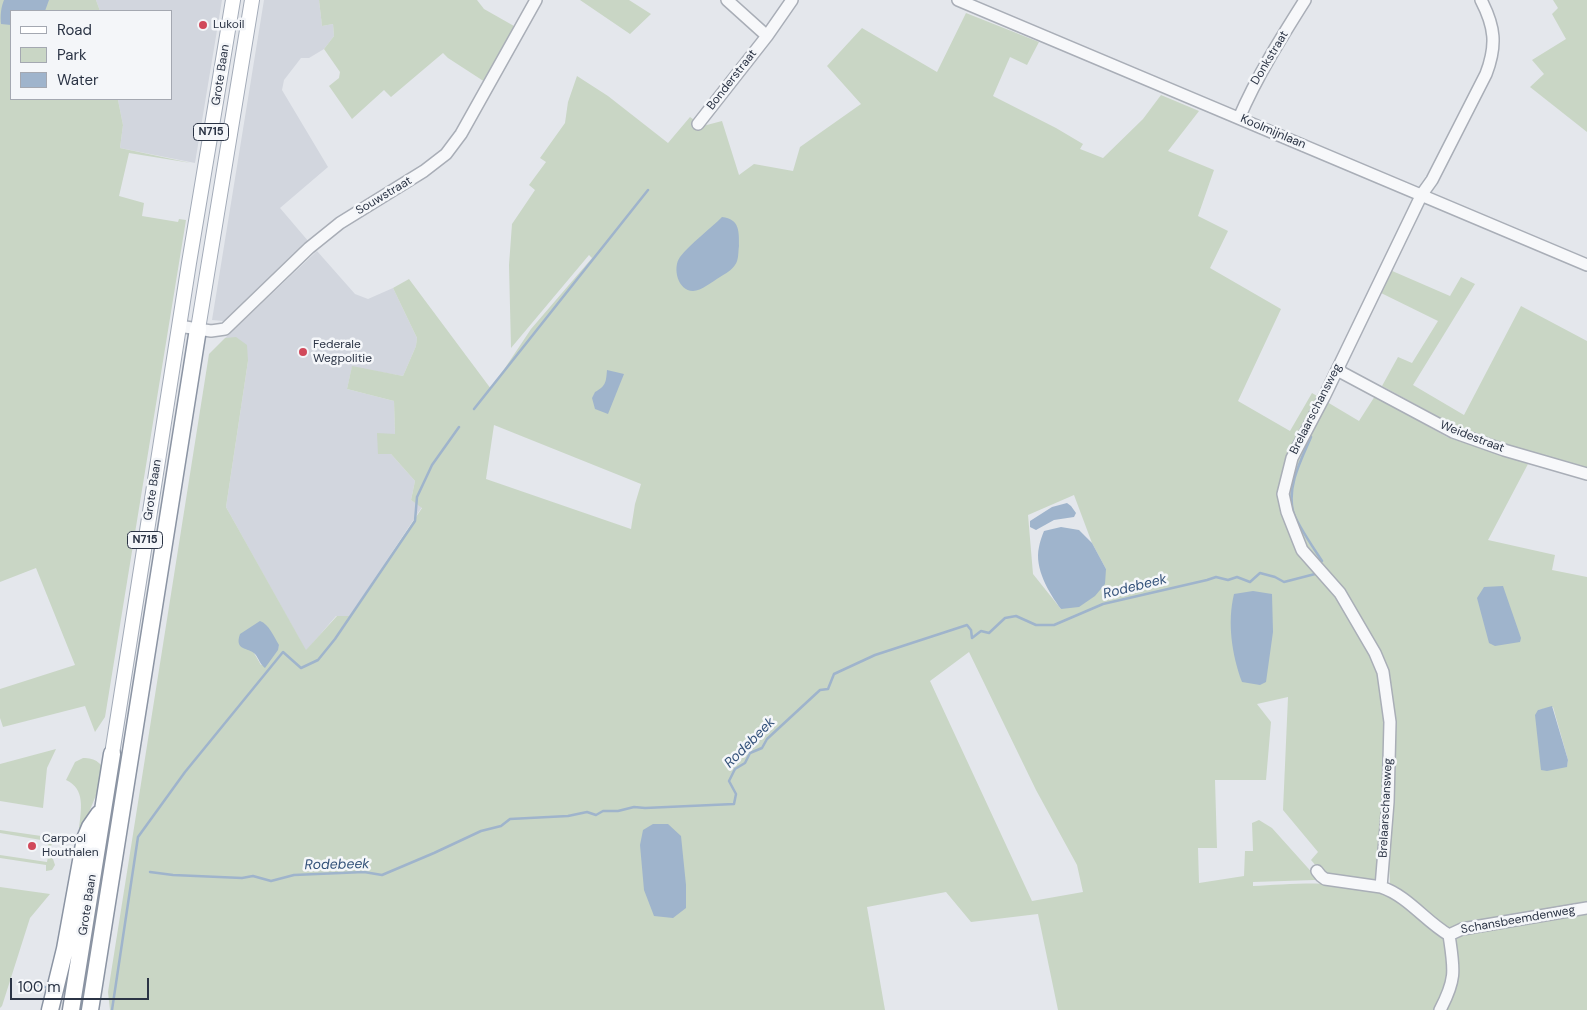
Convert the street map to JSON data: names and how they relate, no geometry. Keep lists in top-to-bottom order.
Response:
{
  "streets": {
    "highway": ["Grote Baan", "N715"],
    "street": [
      "Donkstraat",
      "Bonderstraat",
      "Koolmijnlaan",
      "Souwstraat",
      "Brelaarschansweg",
      "Weidestraat",
      "Schansbeemdenweg"
    ]
  },
  "crossings": [
    ["Donkstraat", "Koolmijnlaan"],
    ["Grote Baan", "Souwstraat"],
    ["Koolmijnlaan", "Brelaarschansweg"],
    ["Brelaarschansweg", "Weidestraat"]
  ],
  "water": ["Rodebeek"],
  "places": ["Lukoil", "Federale Wegpolitie", "Carpool Houthalen"],
  "legend": ["Road", "Park", "Water"],
  "scale_bar": "100 m"
}
